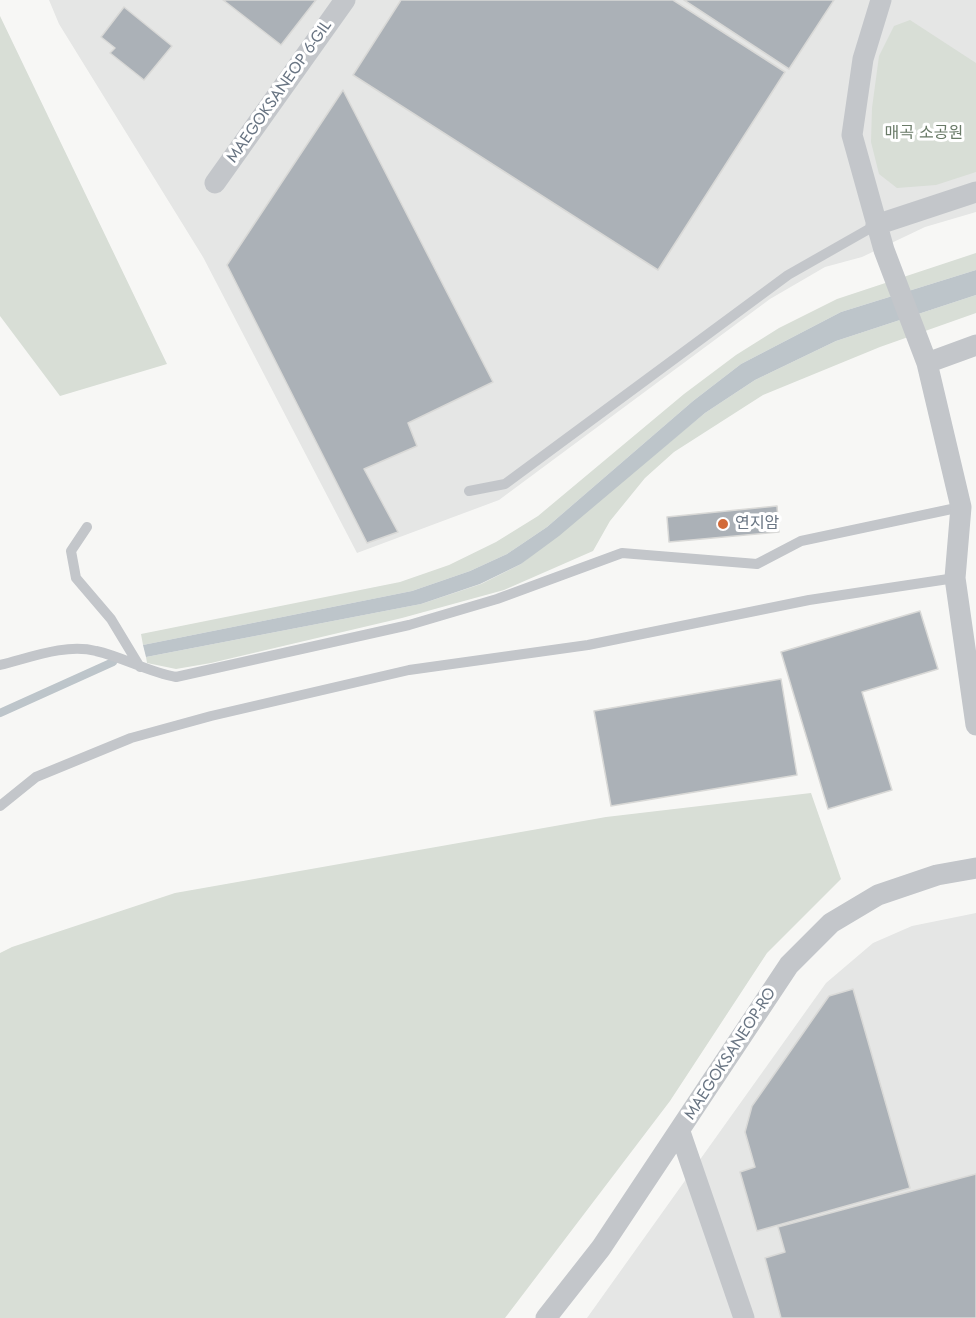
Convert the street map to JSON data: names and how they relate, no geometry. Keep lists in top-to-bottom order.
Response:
{
  "streets": {
    "street": ["MAEGOKSANEOP 6-GIL", "MAEGOKSANEOP-RO"]
  },
  "parks": ["매곡 소공원"],
  "places": ["연지암"]
}
